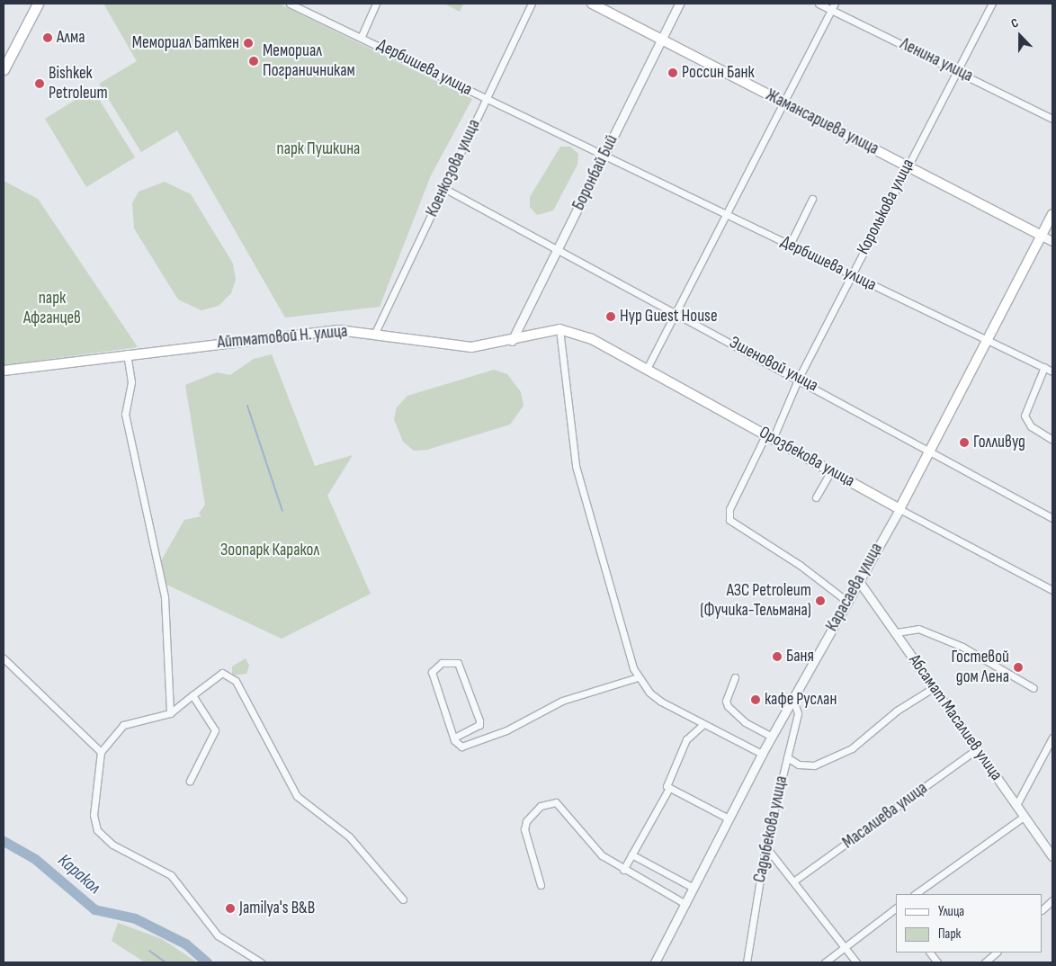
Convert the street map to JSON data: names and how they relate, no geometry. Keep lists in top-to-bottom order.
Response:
{
  "streets": {
    "main road": [
      "Жамансариева улица",
      "Айтматовой Н. улица",
      "Орозбекова улица",
      "Карасаева улица"
    ],
    "street": [
      "Ленина улица",
      "Дербишева улица",
      "Коенкозова улица",
      "Боронбай Бий",
      "Королькова улица",
      "Эшеновой улица",
      "Абсамат Масалиев улица",
      "Масалиева улица",
      "Садыбекова улица"
    ]
  },
  "crossings": [
    ["Ленина улица", "Королькова улица"],
    ["Дербишева улица", "Коенкозова улица"],
    ["Дербишева улица", "Боронбай Бий"],
    ["Дербишева улица", "Королькова улица"],
    ["Дербишева улица", "Карасаева улица"],
    ["Жамансариева улица", "Боронбай Бий"],
    ["Жамансариева улица", "Королькова улица"],
    ["Жамансариева улица", "Карасаева улица"],
    ["Коенкозова улица", "Айтматовой Н. улица"],
    ["Коенкозова улица", "Эшеновой улица"],
    ["Боронбай Бий", "Айтматовой Н. улица"],
    ["Боронбай Бий", "Эшеновой улица"],
    ["Королькова улица", "Эшеновой улица"],
    ["Королькова улица", "Орозбекова улица"],
    ["Айтматовой Н. улица", "Орозбекова улица"],
    ["Эшеновой улица", "Карасаева улица"],
    ["Орозбекова улица", "Карасаева улица"],
    ["Карасаева улица", "Абсамат Масалиев улица"],
    ["Карасаева улица", "Садыбекова улица"],
    ["Абсамат Масалиев улица", "Масалиева улица"]
  ],
  "water": ["Каракол"],
  "parks": ["парк Пушкина", "парк Афганцев", "Зоопарк Каракол"],
  "places": [
    "Алма",
    "Мемориал Баткен",
    "Мемориал Пограничникам",
    "Россин Банк",
    "Bishkek Petroleum",
    "Нур Guest House",
    "Голливуд",
    "АЗС Petroleum (Фучика-Тельмана)",
    "Баня",
    "Гостевой дом Лена",
    "кафе Руслан",
    "Jamilya's B&B"
  ],
  "legend": ["Улица", "Парк"],
  "north": "top"
}
